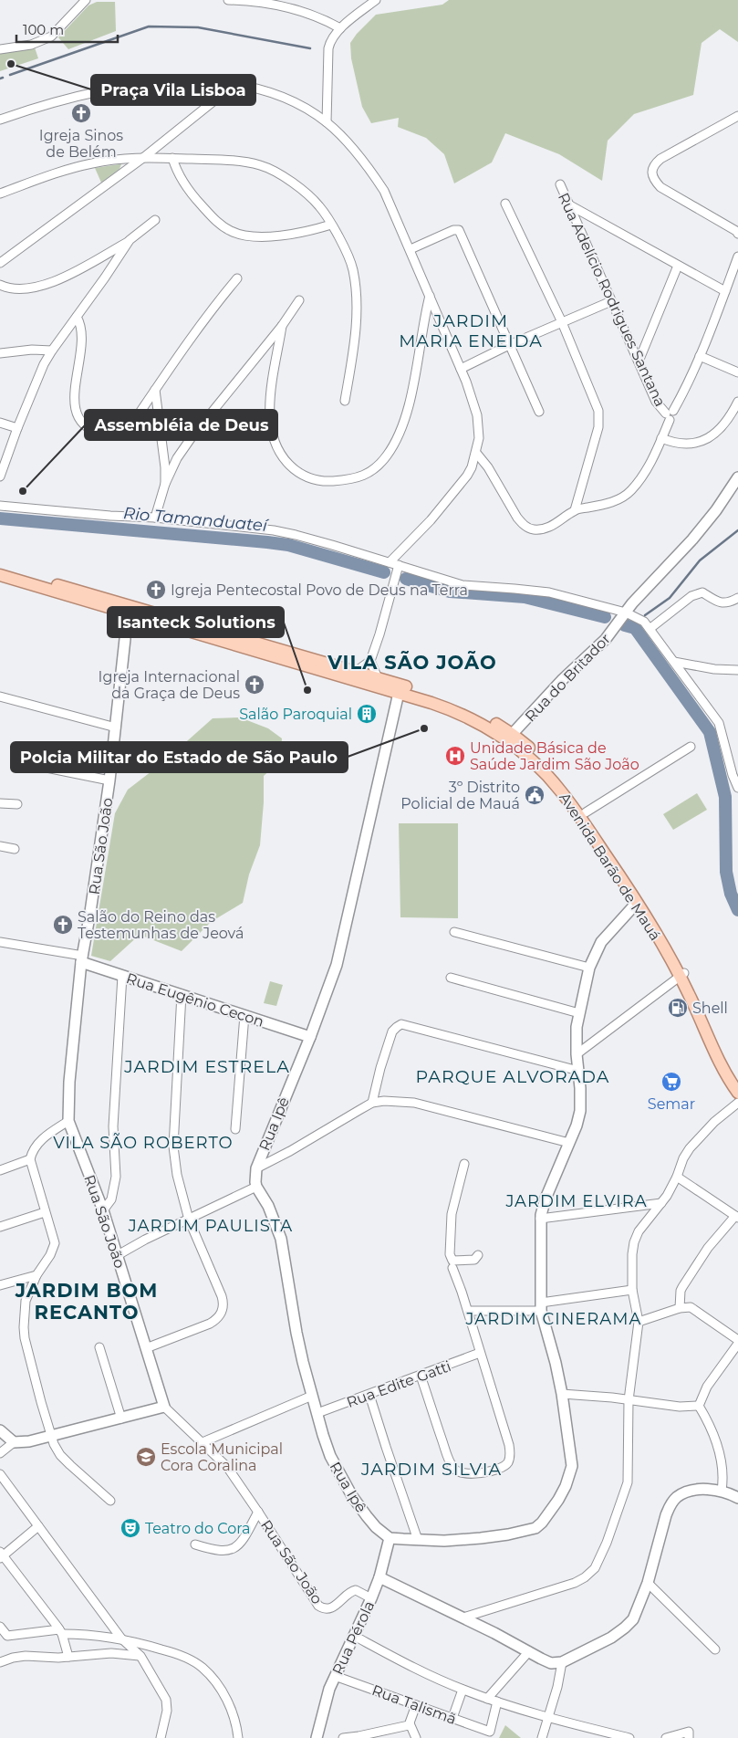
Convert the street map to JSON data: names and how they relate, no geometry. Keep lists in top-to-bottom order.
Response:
{
  "streets": {
    "main road": ["Avenida Barão de Mauá"],
    "street": [
      "Rua Adelício Rodrigues Santana",
      "Rua do Britador",
      "Rua São João",
      "Rua Eugênio Cecon",
      "Rua Ipê",
      "Rua Edite Gatti",
      "Rua Pérola",
      "Rua Talismã"
    ]
  },
  "crossings": [
    ["Rua do Britador", "Avenida Barão de Mauá"],
    ["Rua São João", "Avenida Barão de Mauá"],
    ["Rua São João", "Rua Eugênio Cecon"],
    ["Rua São João", "Rua Pérola"],
    ["Avenida Barão de Mauá", "Rua Ipê"],
    ["Rua Eugênio Cecon", "Rua Ipê"],
    ["Rua Ipê", "Rua Edite Gatti"],
    ["Rua Ipê", "Rua Pérola"],
    ["Rua Pérola", "Rua Talismã"]
  ],
  "districts": [
    "JARDIM MARIA ENEIDA",
    "VILA SÃO JOÃO",
    "JARDIM ESTRELA",
    "PARQUE ALVORADA",
    "VILA SÃO ROBERTO",
    "JARDIM ELVIRA",
    "JARDIM PAULISTA",
    "JARDIM BOM RECANTO",
    "JARDIM CINERAMA",
    "JARDIM SILVIA"
  ],
  "water": ["Rio Tamanduateí"],
  "places": {
    "other": [
      "Praça Vila Lisboa",
      "Assembléia de Deus",
      "Isanteck Solutions",
      "Polcia Militar do Estado de São Paulo"
    ],
    "church": [
      "Igreja Sinos de Belém",
      "Igreja Pentecostal Povo de Deus na Terra",
      "Igreja Internacional da Graça de Deus",
      "Salão do Reino das Testemunhas de Jeová"
    ],
    "building": ["Salão Paroquial"],
    "hospital": ["Unidade Básica de Saúde Jardim São João"],
    "public building": ["3º Distrito Policial de Mauá"],
    "fuel station": ["Shell"],
    "supermarket": ["Semar"],
    "school or university": ["Escola Municipal Cora Coralina"],
    "theatre": ["Teatro do Cora"]
  },
  "scale_bar": "100 m"
}
